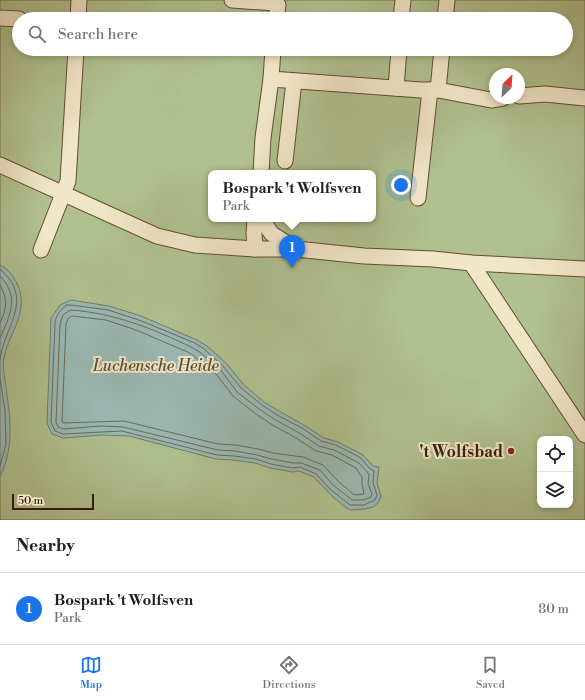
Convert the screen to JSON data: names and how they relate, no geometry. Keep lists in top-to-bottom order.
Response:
{
  "parks": ["Luchensche Heide"],
  "places": ["'t Wolfsbad"],
  "scale_bar": "50 m",
  "north": "top right",
  "page": {
    "search": "Search here",
    "popup": ["Bospark 't Wolfsven", "Park"],
    "pins": "1",
    "scale": "50 m",
    "heading": "Nearby",
    "list": [
      {
        "mark": "1",
        "name": "Bospark 't Wolfsven",
        "note": "Park",
        "value": "80 m"
      }
    ],
    "nav": ["Map", "Directions", "Saved"]
  }
}
